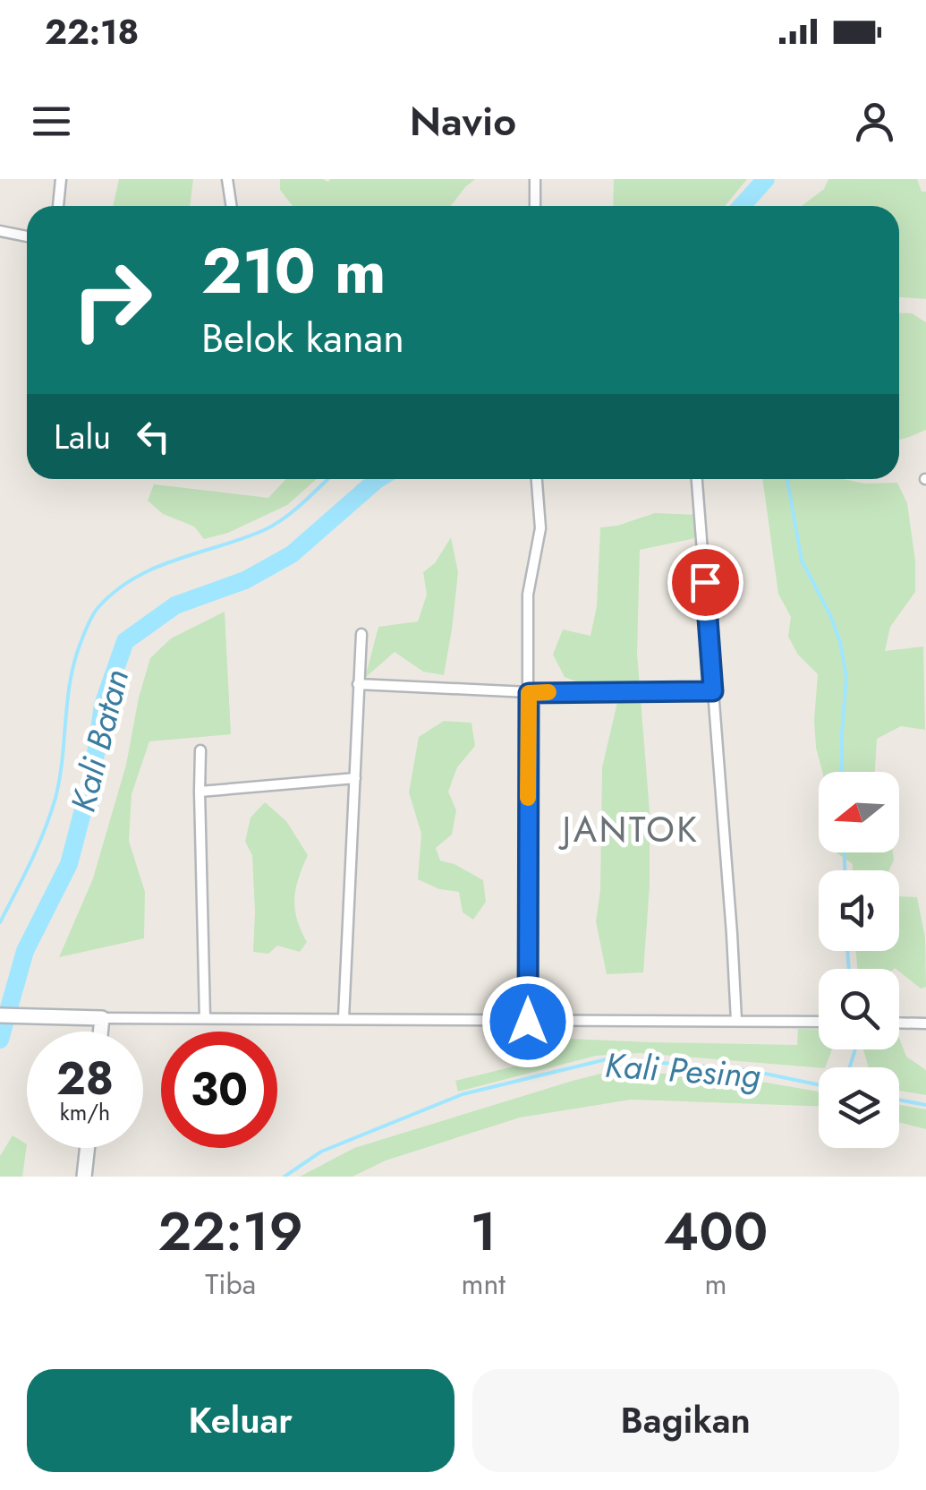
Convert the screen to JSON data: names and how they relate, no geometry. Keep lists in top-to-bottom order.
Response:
{
  "districts": ["JANTOK"],
  "water": ["Kali Batan", "Kali Pesing"],
  "north": "left",
  "page": {
    "status": "22:18",
    "header": "Navio",
    "turn": ["210 m", "Belok kanan"],
    "then": "Lalu",
    "speed": "28 km/h",
    "limit": "30",
    "eta": [
      "22:19",
      "Tiba",
      "1",
      "mnt",
      "400",
      "m"
    ],
    "buttons": ["Keluar", "Bagikan"]
  }
}
